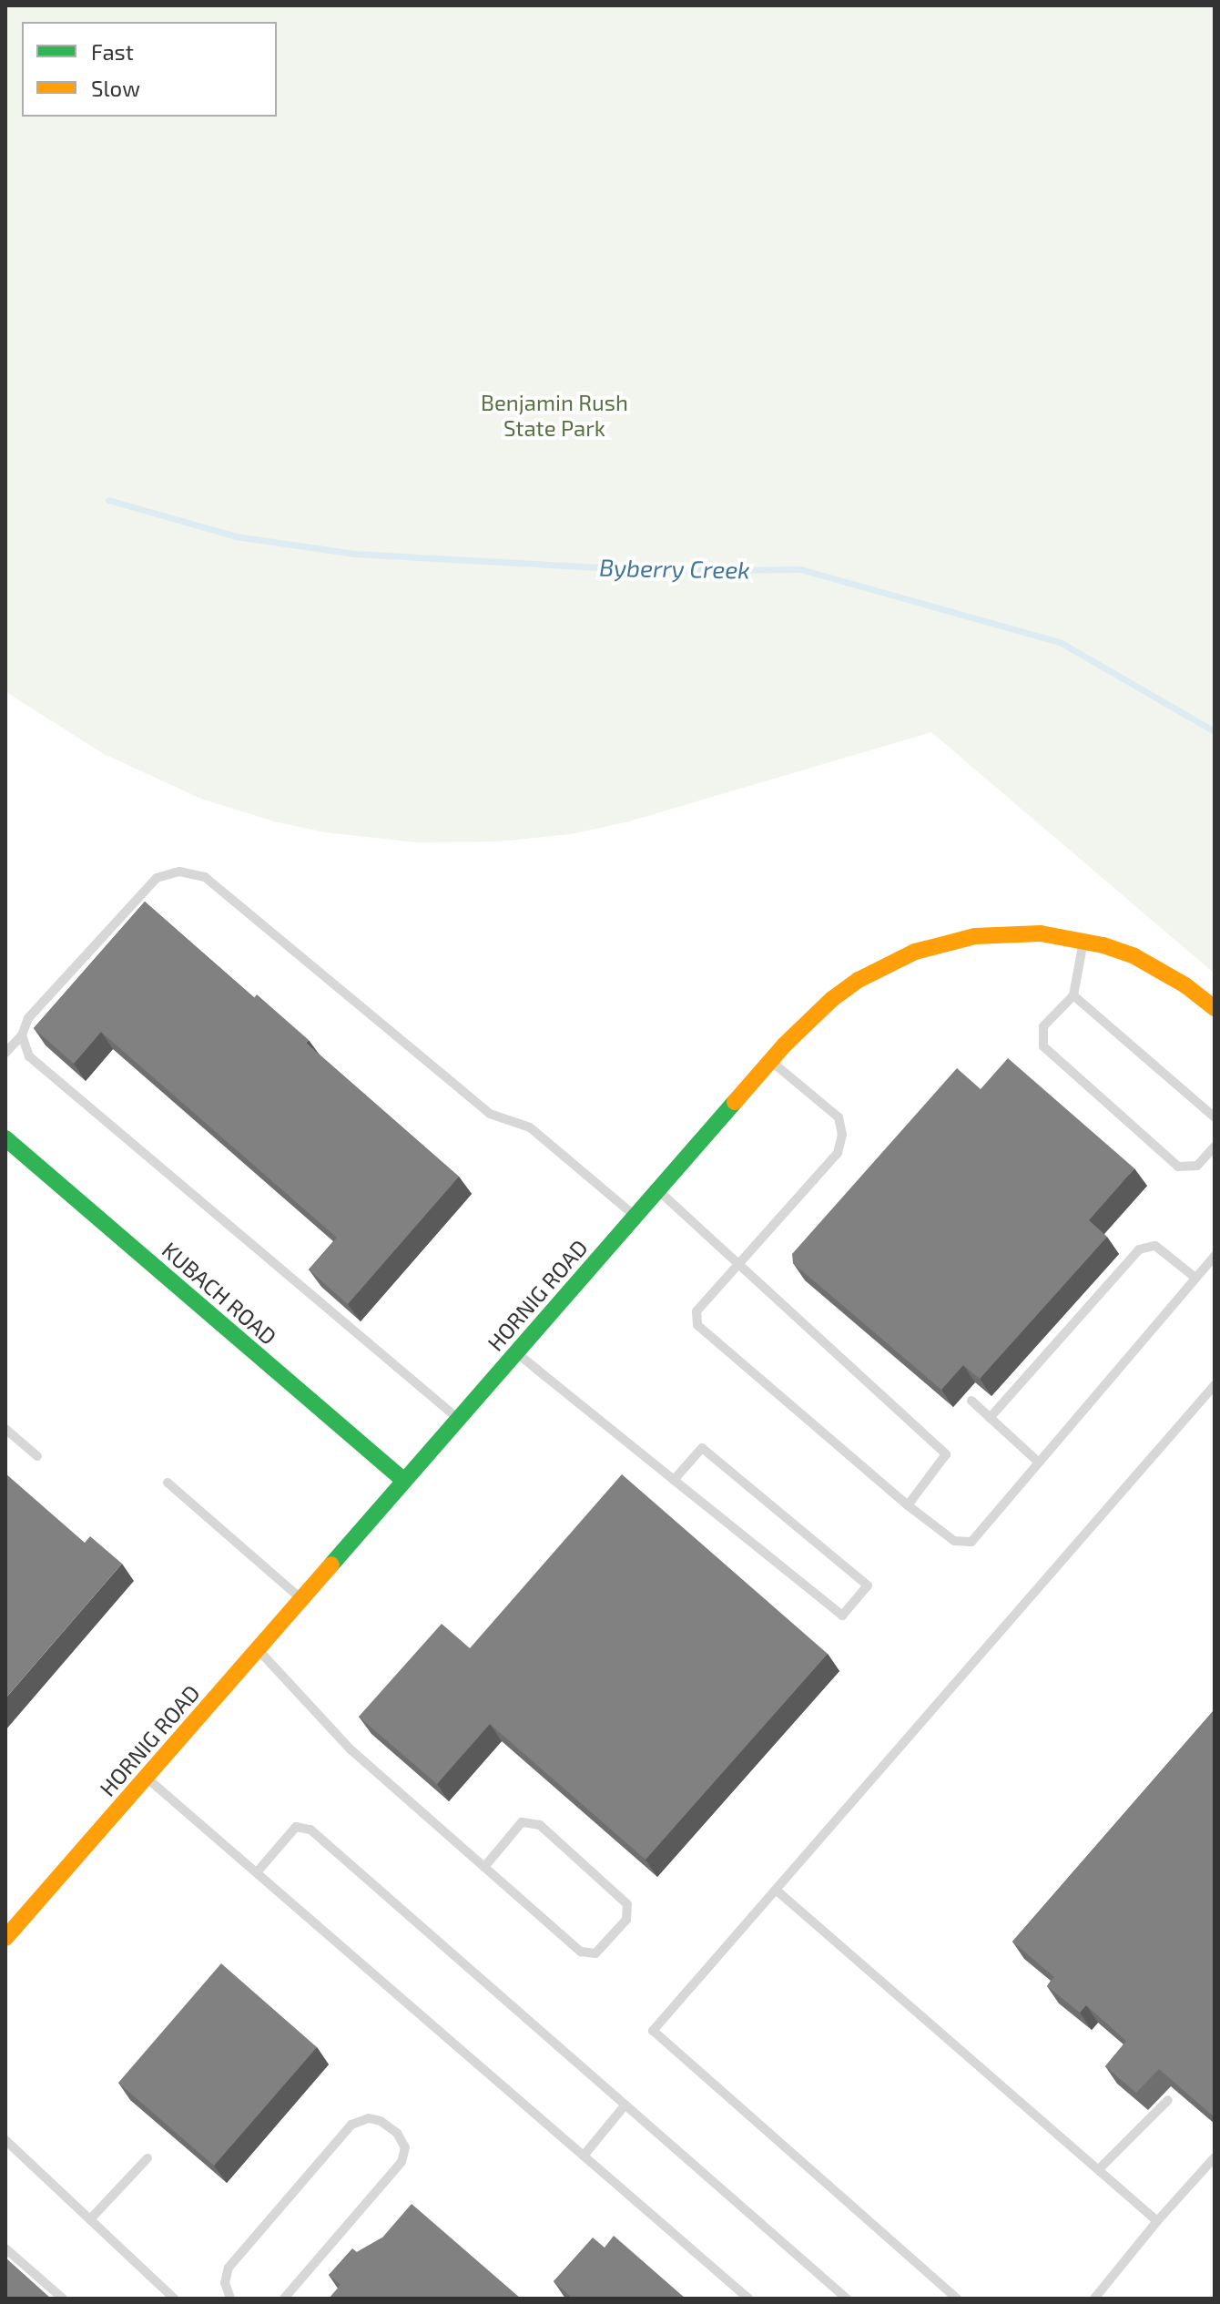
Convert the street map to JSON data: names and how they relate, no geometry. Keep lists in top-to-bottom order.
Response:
{
  "streets": {
    "street": ["KUBACH ROAD", "HORNIG ROAD"]
  },
  "crossings": [
    ["KUBACH ROAD", "HORNIG ROAD"]
  ],
  "water": ["Byberry Creek"],
  "parks": ["Benjamin Rush State Park"],
  "legend": ["Fast", "Slow"]
}
